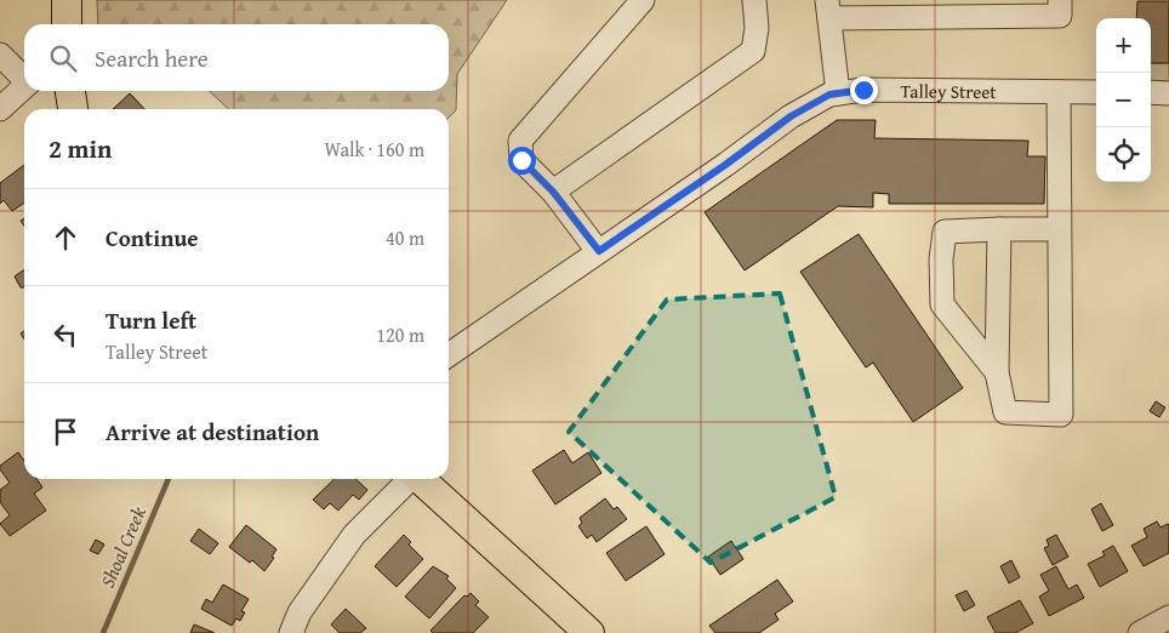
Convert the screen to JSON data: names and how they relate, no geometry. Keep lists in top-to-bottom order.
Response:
{
  "streets": {
    "street": ["Talley Street"]
  },
  "water": ["Shoal Creek"],
  "page": {
    "map_buttons": ["+", "−"],
    "search": "Search here",
    "heading": ["2 min", "Walk · 160 m"],
    "list": [
      ["Continue", "40 m"],
      ["Turn left", "Talley Street", "120 m"],
      "Arrive at destination"
    ]
  }
}
